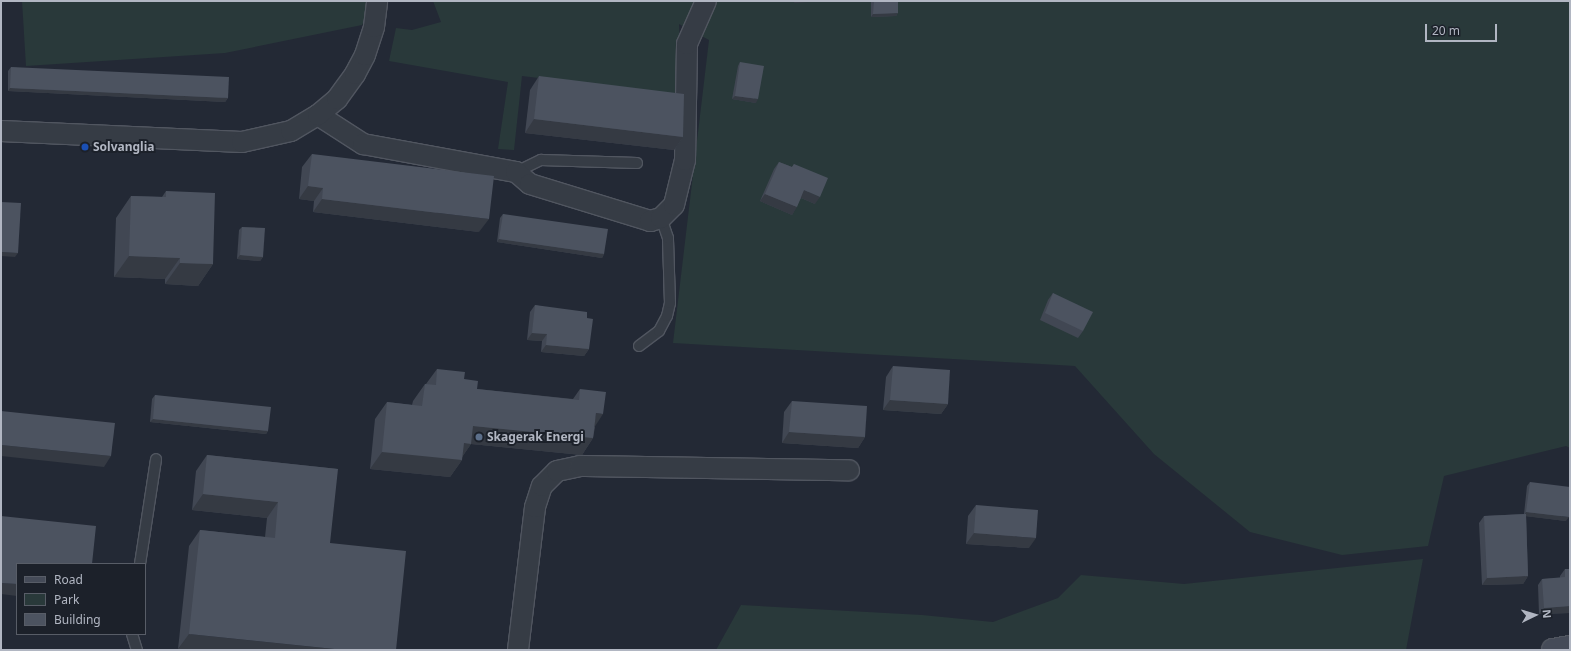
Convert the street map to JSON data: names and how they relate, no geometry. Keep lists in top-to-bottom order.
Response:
{
  "places": ["Solvanglia", "Skagerak Energi"],
  "legend": ["Road", "Park", "Building"],
  "scale_bar": "20 m",
  "north": "right"
}
